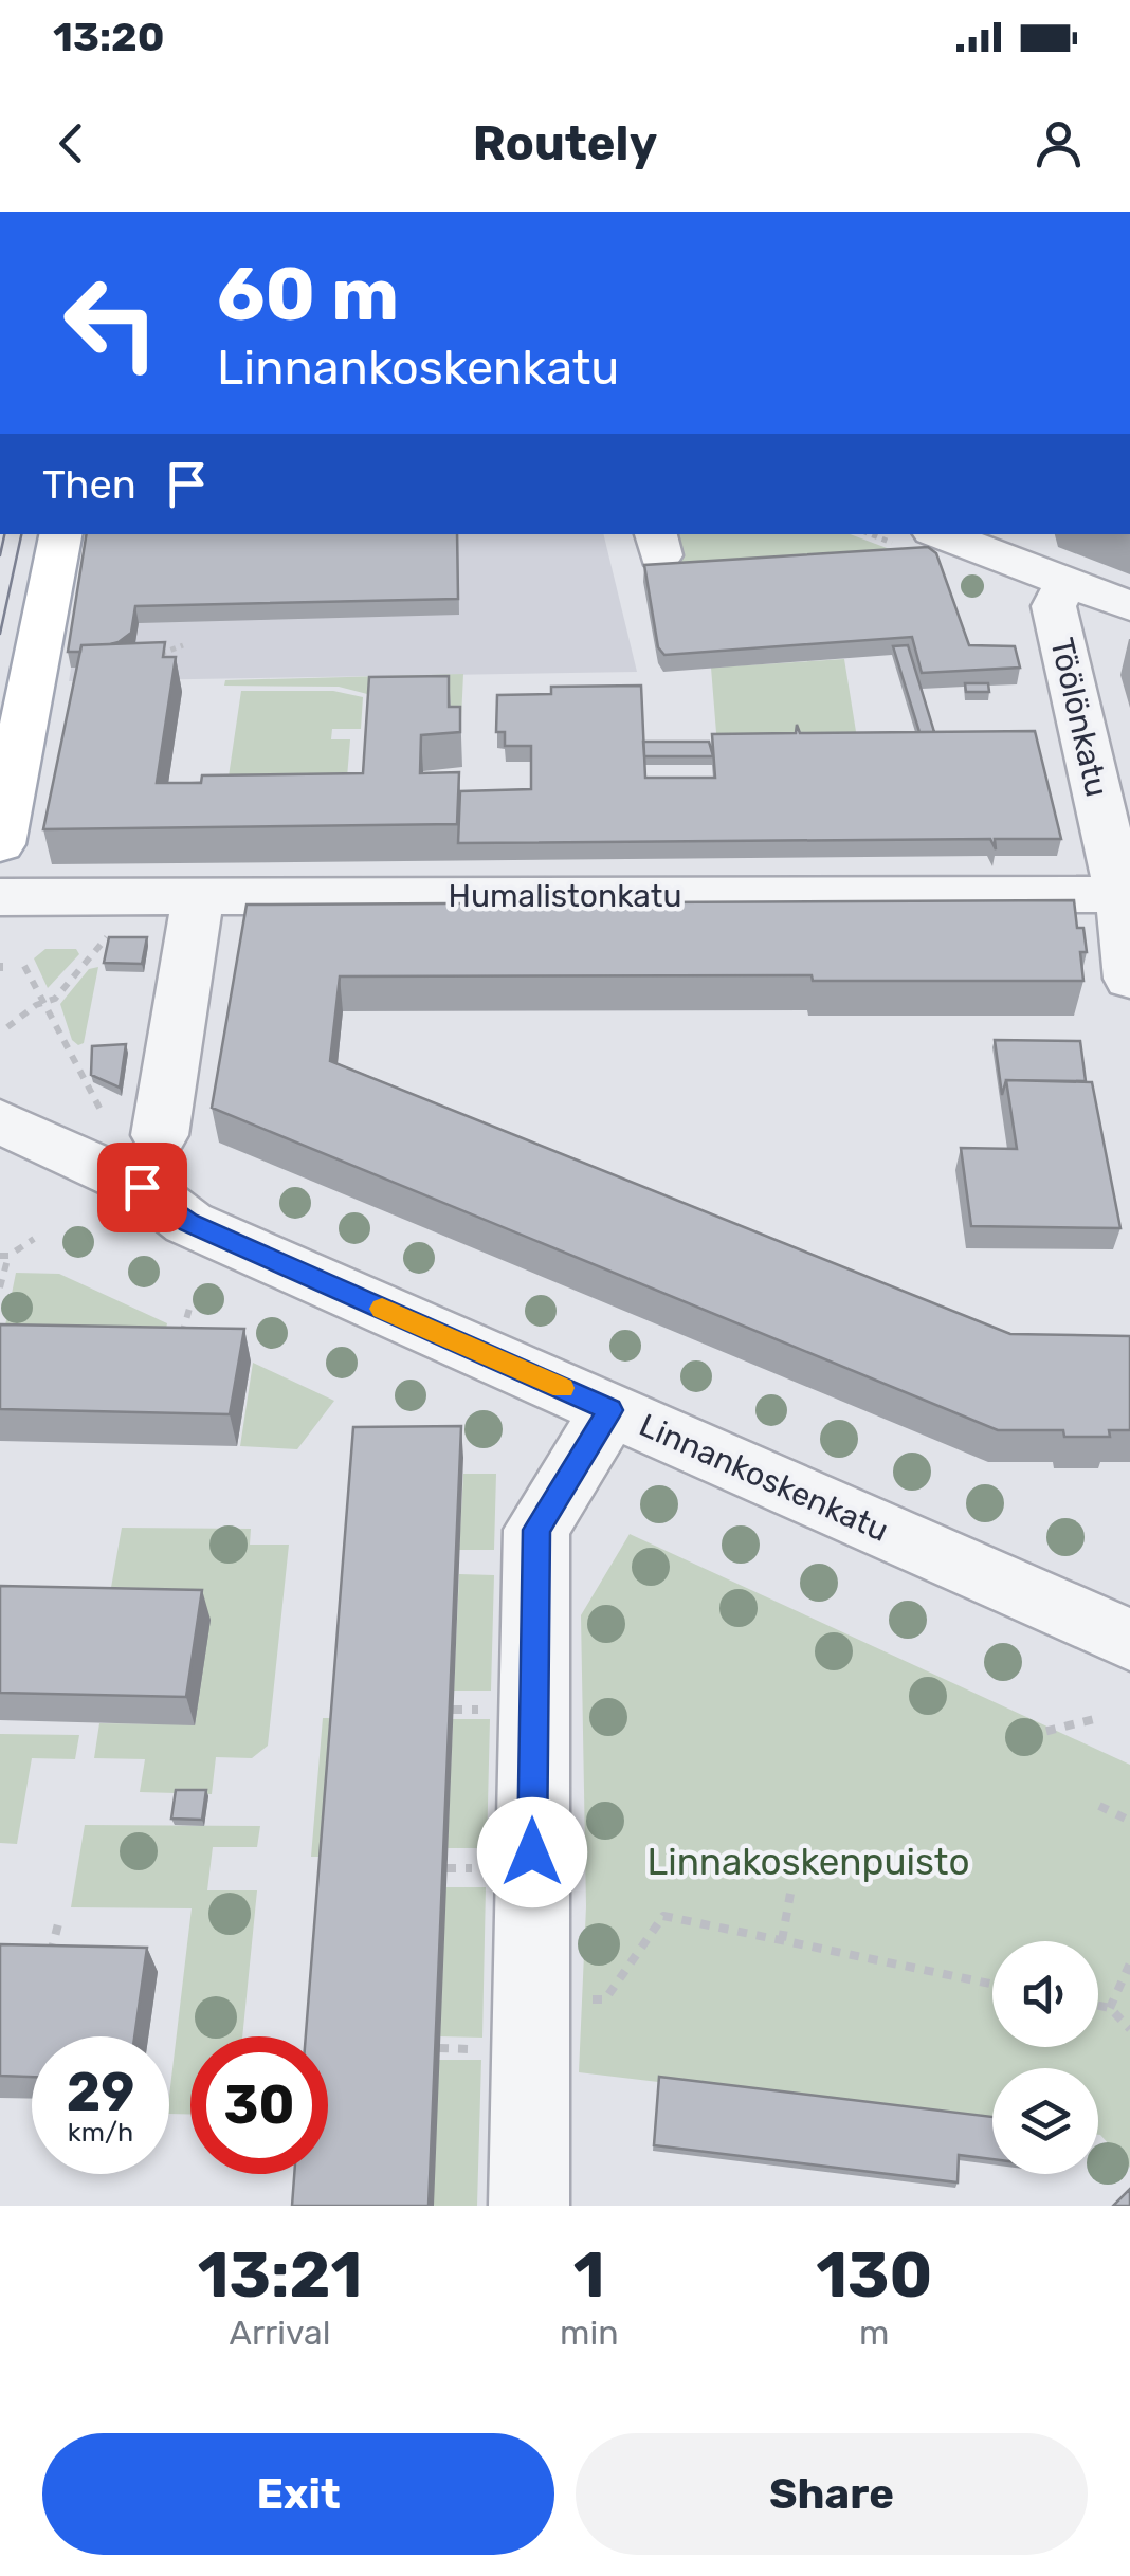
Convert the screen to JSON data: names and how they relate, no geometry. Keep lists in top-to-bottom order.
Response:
{
  "streets": {
    "street": ["Töölönkatu", "Humalistonkatu", "Linnankoskenkatu"]
  },
  "crossings": [
    ["Töölönkatu", "Humalistonkatu"]
  ],
  "parks": ["Linnakoskenpuisto"],
  "page": {
    "status": "13:20",
    "header": "Routely",
    "turn": ["60 m", "Linnankoskenkatu"],
    "then": "Then",
    "speed": "29 km/h",
    "limit": "30",
    "eta": [
      "13:21",
      "Arrival",
      "1",
      "min",
      "130",
      "m"
    ],
    "buttons": ["Exit", "Share"]
  }
}
